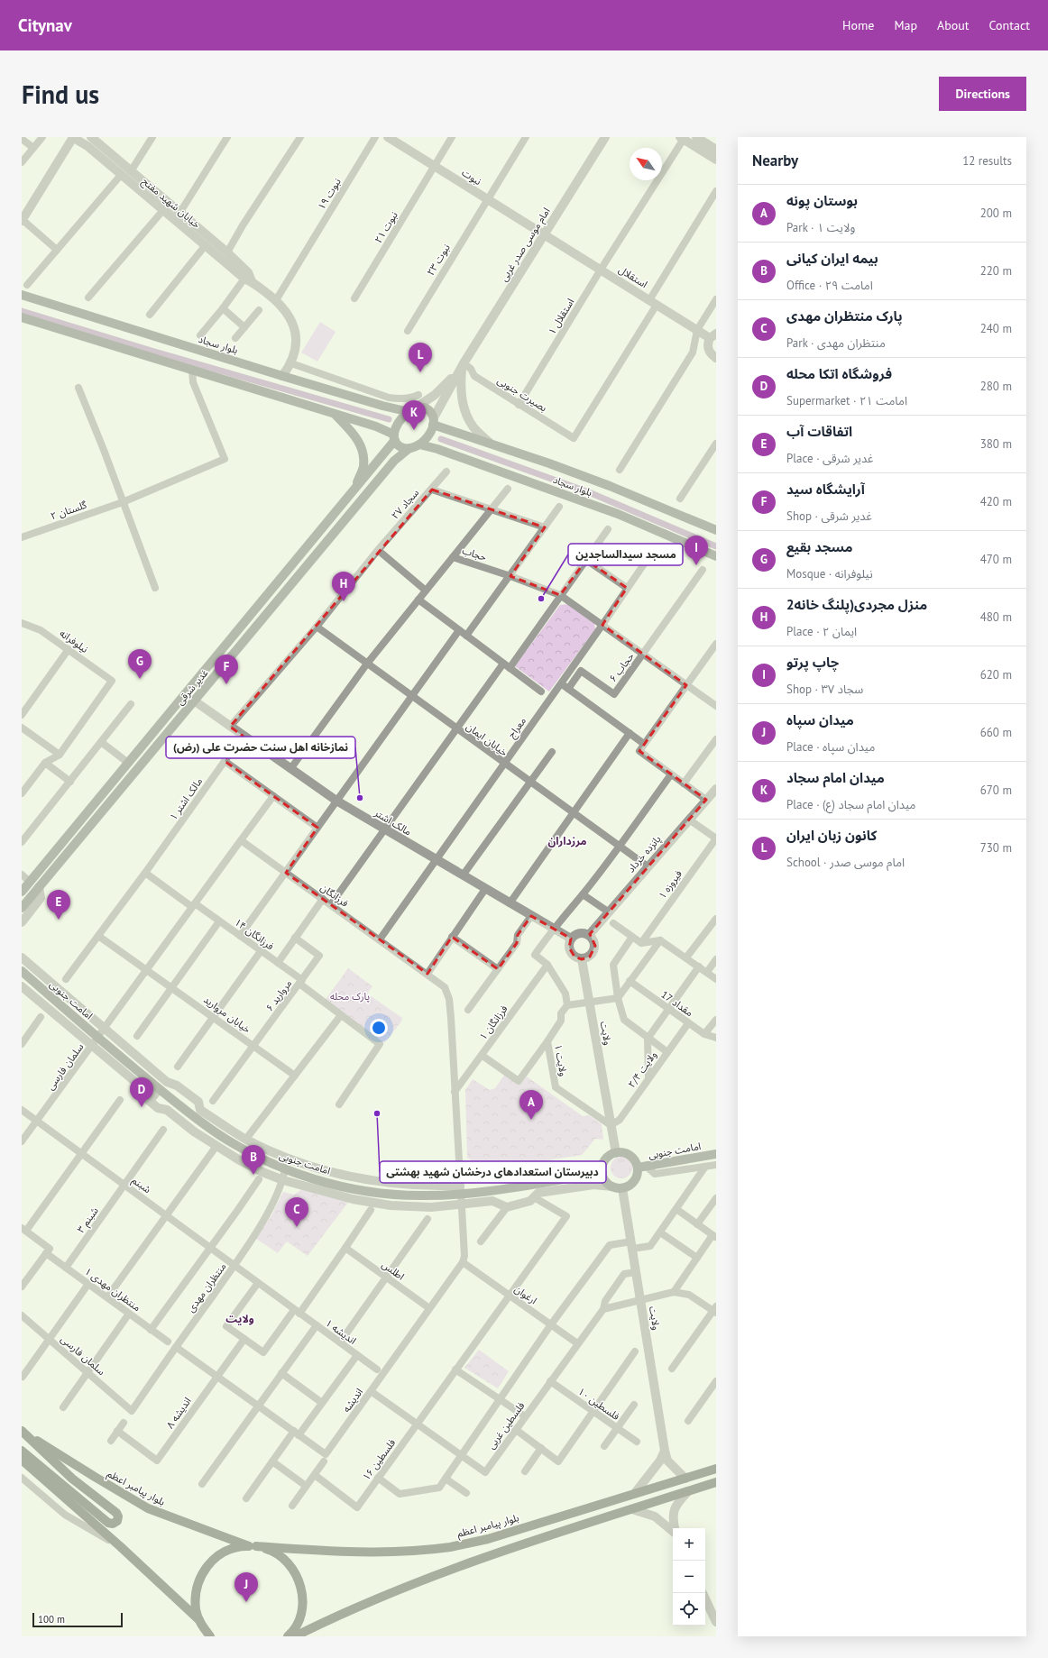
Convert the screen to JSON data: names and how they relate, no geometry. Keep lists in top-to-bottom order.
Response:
{
  "streets": {
    "main road": [
      "بلوار سجاد",
      "غدیر شرقی",
      "امامت جنوبی",
      "بلوار پیامبر اعظم"
    ],
    "street": [
      "نبوت",
      "نبوت ۱۹",
      "خیابان شهید مفتح",
      "نبوت ۲۱",
      "امام موسی صدر غربی",
      "نبوت ۲۳",
      "استقلال",
      "استقلال ۱",
      "بصیرت جنوبی",
      "سجاد ۲۷",
      "گلستان ۲",
      "حجاب",
      "نیلوفرانه",
      "حجاب ۶",
      "معراج",
      "خیابان ایمان",
      "مالک اشتر ۱",
      "مالک اشتر",
      "پانزده خرداد",
      "فیروزه ۱",
      "فرزانگان",
      "فرزانگان ۱۴",
      "مروارید ۶",
      "مقداد 17",
      "خیابان مروارید",
      "فرزانگان ۱",
      "ولایت",
      "ولایت ۱",
      "سلمان فارسی",
      "ولایت ۲/۴",
      "شبنم",
      "شبنم ۳",
      "اطلس",
      "منتظران مهدی",
      "منتظران مهدی ۱",
      "ارغوان",
      "اندیشه ۱",
      "اندیشه",
      "فلسطین ۱۰",
      "اندیشه ۸",
      "فلسطین غربی",
      "فلسطین ۱۶"
    ]
  },
  "crossings": [
    ["نبوت", "نبوت ۲۱"],
    ["نبوت", "امام موسی صدر غربی"],
    ["نبوت", "نبوت ۲۳"],
    ["نبوت", "استقلال"],
    ["نبوت ۱۹", "خیابان شهید مفتح"],
    ["خیابان شهید مفتح", "بلوار سجاد"],
    ["امام موسی صدر غربی", "استقلال"],
    ["امام موسی صدر غربی", "بصیرت جنوبی"],
    ["استقلال", "استقلال ۱"],
    ["استقلال", "بصیرت جنوبی"],
    ["استقلال ۱", "بصیرت جنوبی"],
    ["بلوار سجاد", "غدیر شرقی"],
    ["سجاد ۲۷", "خیابان ایمان"],
    ["سجاد ۲۷", "مالک اشتر"],
    ["حجاب", "حجاب ۶"],
    ["حجاب", "معراج"],
    ["حجاب", "خیابان ایمان"],
    ["حجاب", "مالک اشتر"],
    ["غدیر شرقی", "مالک اشتر"],
    ["معراج", "خیابان ایمان"],
    ["معراج", "مالک اشتر"],
    ["معراج", "فرزانگان"],
    ["خیابان ایمان", "پانزده خرداد"],
    ["مالک اشتر ۱", "مالک اشتر"],
    ["مالک اشتر ۱", "فرزانگان ۱۴"],
    ["مالک اشتر ۱", "خیابان مروارید"],
    ["مالک اشتر", "پانزده خرداد"],
    ["مالک اشتر", "ولایت"],
    ["پانزده خرداد", "ولایت"],
    ["فرزانگان", "امامت جنوبی"],
    ["فرزانگان", "فرزانگان ۱"],
    ["فرزانگان ۱۴", "مروارید ۶"],
    ["مروارید ۶", "خیابان مروارید"],
    ["امامت جنوبی", "ولایت"],
    ["امامت جنوبی", "سلمان فارسی"],
    ["امامت جنوبی", "منتظران مهدی"],
    ["مقداد 17", "ولایت ۲/۴"],
    ["فرزانگان ۱", "ولایت ۱"],
    ["ولایت", "ولایت ۱"],
    ["ولایت", "ولایت ۲/۴"],
    ["ولایت", "فلسطین غربی"],
    ["ولایت ۱", "ولایت ۲/۴"],
    ["سلمان فارسی", "شبنم"],
    ["سلمان فارسی", "منتظران مهدی"],
    ["شبنم", "شبنم ۳"],
    ["شبنم", "منتظران مهدی"],
    ["شبنم", "اندیشه ۱"],
    ["شبنم ۳", "منتظران مهدی ۱"],
    ["اطلس", "اندیشه"],
    ["منتظران مهدی", "اندیشه"],
    ["ارغوان", "اندیشه"],
    ["ارغوان", "فلسطین غربی"],
    ["ارغوان", "فلسطین ۱۶"],
    ["اندیشه", "اندیشه ۸"],
    ["اندیشه", "فلسطین غربی"],
    ["فلسطین ۱۰", "فلسطین غربی"],
    ["فلسطین غربی", "فلسطین ۱۶"]
  ],
  "districts": ["مرزداران", "ولایت"],
  "parks": ["پارک محله"],
  "places": ["مسجد سیدالساجدین", "نمازخانه اهل سنت حضرت علی (رض)", "دبیرستان استعدادهای درخشان شهید بهشتی"],
  "scale_bar": "100 m",
  "north": "top left",
  "page": {
    "header": "Citynav",
    "nav": [
      "Home",
      "Map",
      "About",
      "Contact"
    ],
    "buttons": "Directions",
    "title": "Find us",
    "heading": ["Nearby", "12 results"],
    "list": [
      {
        "mark": "A",
        "name": "بوستان پونه",
        "note": "Park · ولایت ۱",
        "value": "200 m"
      },
      {
        "mark": "B",
        "name": "بیمه ایران کیانی",
        "note": "Office · امامت ۲۹",
        "value": "220 m"
      },
      {
        "mark": "C",
        "name": "پارک منتظران مهدی",
        "note": "Park · منتظران مهدی",
        "value": "240 m"
      },
      {
        "mark": "D",
        "name": "فروشگاه اتکا محله",
        "note": "Supermarket · امامت ۲۱",
        "value": "280 m"
      },
      {
        "mark": "E",
        "name": "اتفاقات آب",
        "note": "Place · غدیر شرقی",
        "value": "380 m"
      },
      {
        "mark": "F",
        "name": "آرایشگاه سید",
        "note": "Shop · غدیر شرقی",
        "value": "420 m"
      },
      {
        "mark": "G",
        "name": "مسجد بقیع",
        "note": "Mosque · نیلوفرانه",
        "value": "470 m"
      },
      {
        "mark": "H",
        "name": "منزل مجردی(پلنگ خانه2",
        "note": "Place · ایمان ۲",
        "value": "480 m"
      },
      {
        "mark": "I",
        "name": "چاپ پرتو",
        "note": "Shop · سجاد ۳۷",
        "value": "620 m"
      },
      {
        "mark": "J",
        "name": "میدان سپاه",
        "note": "Place · میدان سپاه",
        "value": "660 m"
      },
      {
        "mark": "K",
        "name": "میدان امام سجاد",
        "note": "Place · میدان امام سجاد (ع)",
        "value": "670 m"
      },
      {
        "mark": "L",
        "name": "کانون زبان ایران",
        "note": "School · امام موسی صدر",
        "value": "730 m"
      }
    ],
    "pins": [
      "L",
      "K",
      "I",
      "H",
      "G",
      "F",
      "E",
      "D",
      "A",
      "B",
      "C",
      "J"
    ],
    "map_buttons": ["+", "−"],
    "scale": "100 m"
  }
}
